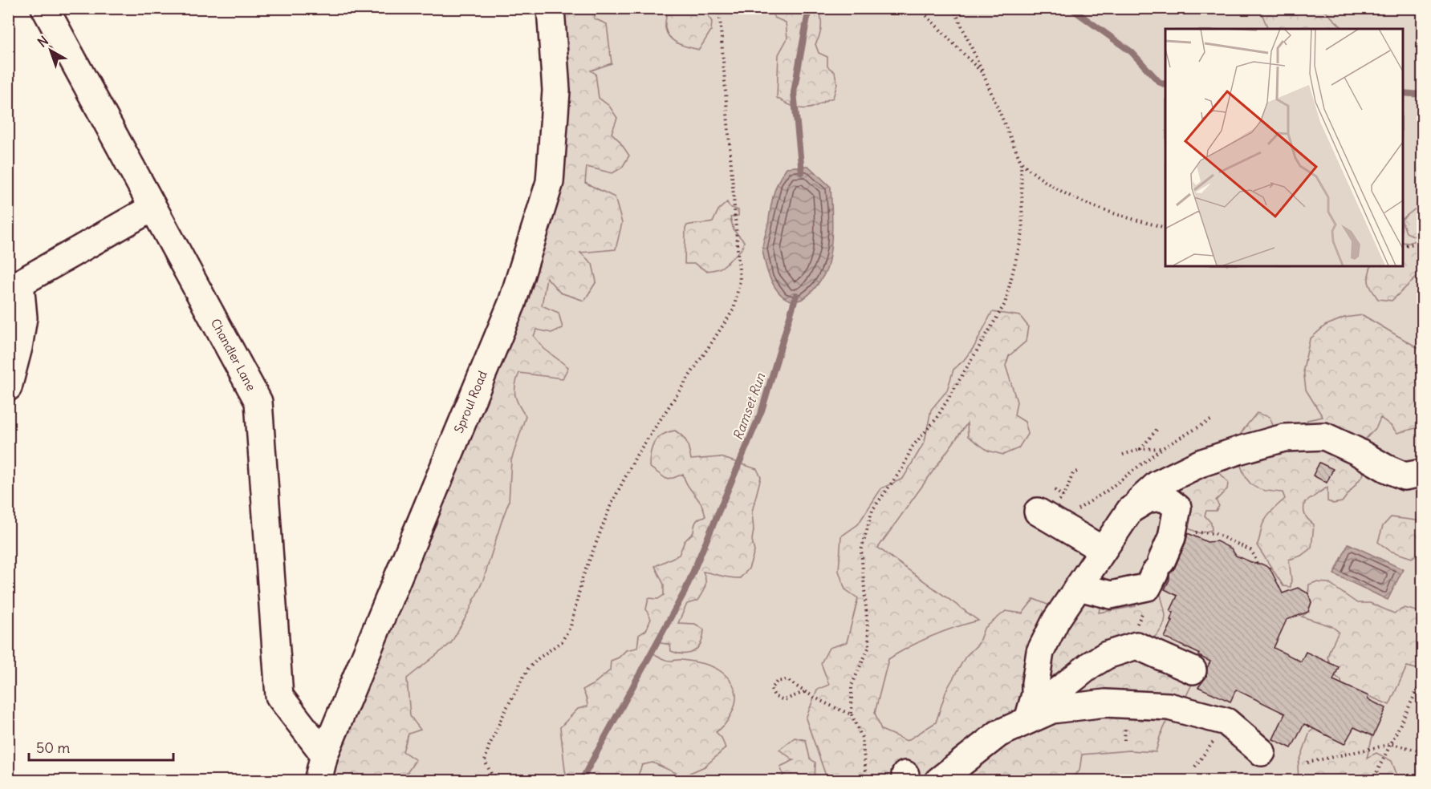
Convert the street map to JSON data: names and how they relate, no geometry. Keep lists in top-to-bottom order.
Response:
{
  "streets": {
    "street": ["Chandler Lane", "Sproul Road"]
  },
  "crossings": [
    ["Chandler Lane", "Sproul Road"]
  ],
  "water": ["Ramset Run"],
  "scale_bar": "50 m",
  "north": "top left"
}
